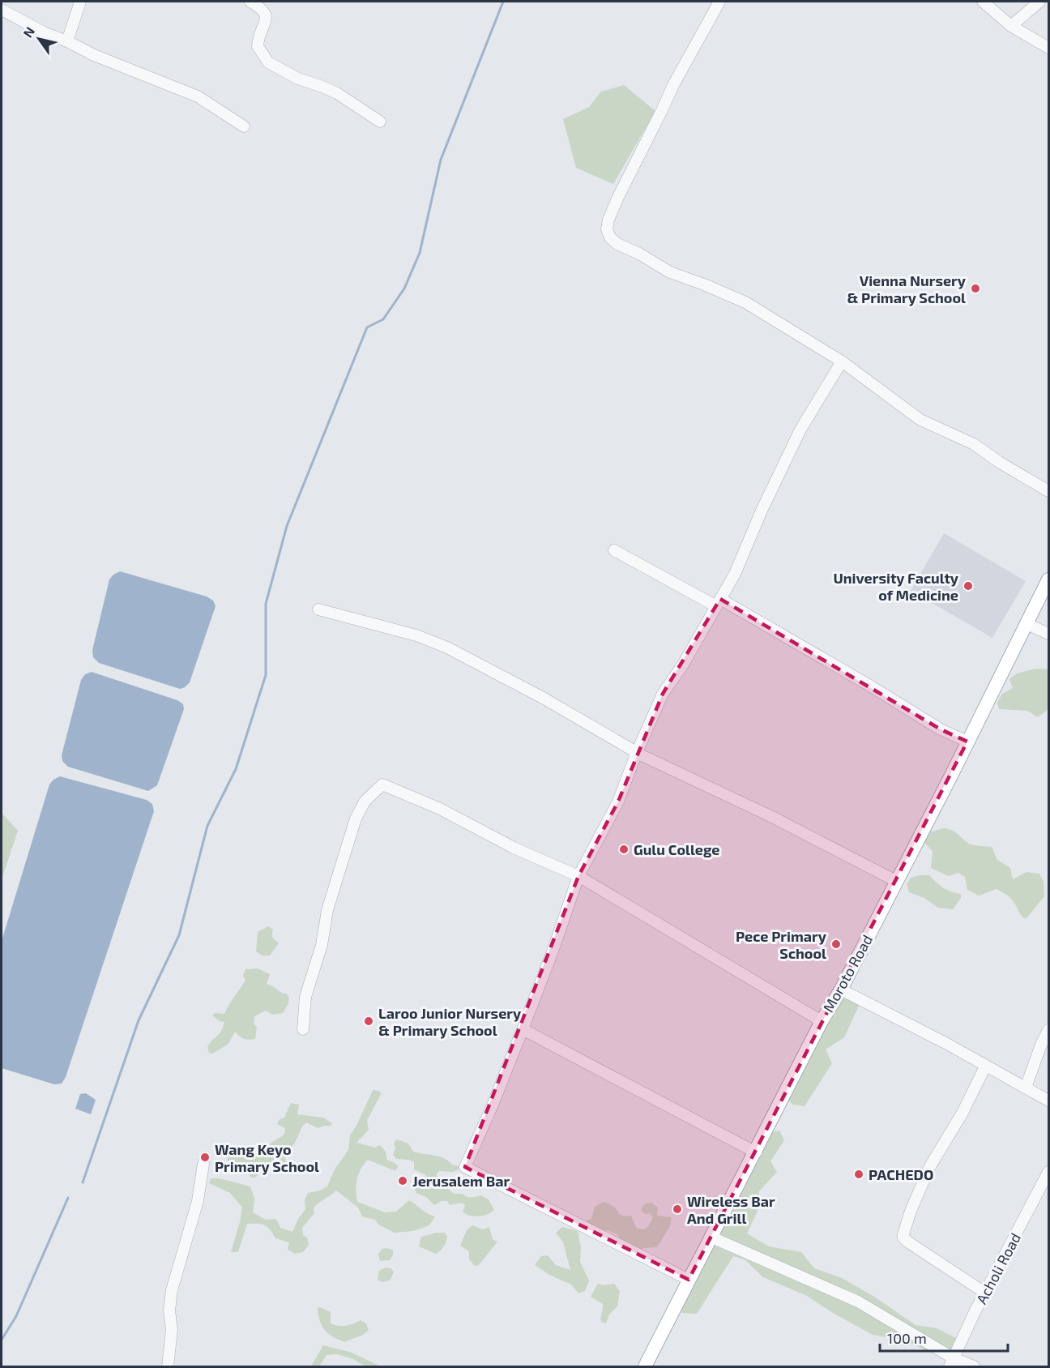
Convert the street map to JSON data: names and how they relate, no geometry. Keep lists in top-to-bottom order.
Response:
{
  "streets": {
    "main road": ["Moroto Road"],
    "street": ["Acholi Road"]
  },
  "places": [
    "Vienna Nursery & Primary School",
    "University Faculty of Medicine",
    "Gulu College",
    "Pece Primary School",
    "Laroo Junior Nursery & Primary School",
    "Wang Keyo Primary School",
    "PACHEDO",
    "Jerusalem Bar",
    "Wireless Bar And Grill"
  ],
  "scale_bar": "100 m",
  "north": "top left"
}
